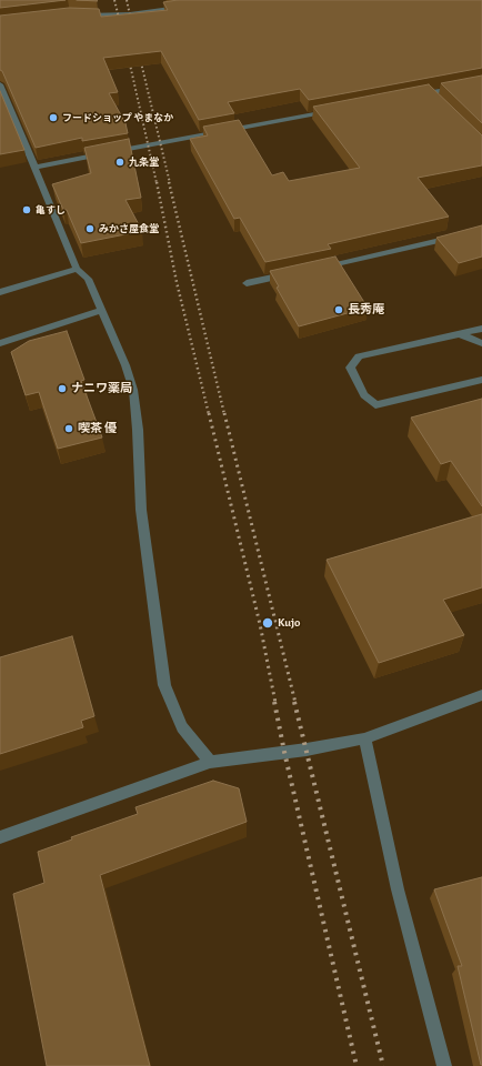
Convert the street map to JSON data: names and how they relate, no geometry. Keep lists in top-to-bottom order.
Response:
{
  "places": [
    "フードショップ やまなか",
    "九条堂",
    "亀すし",
    "みかさ屋食堂",
    "長秀庵",
    "ナニワ薬局",
    "喫茶 優",
    "Kujo"
  ]
}
